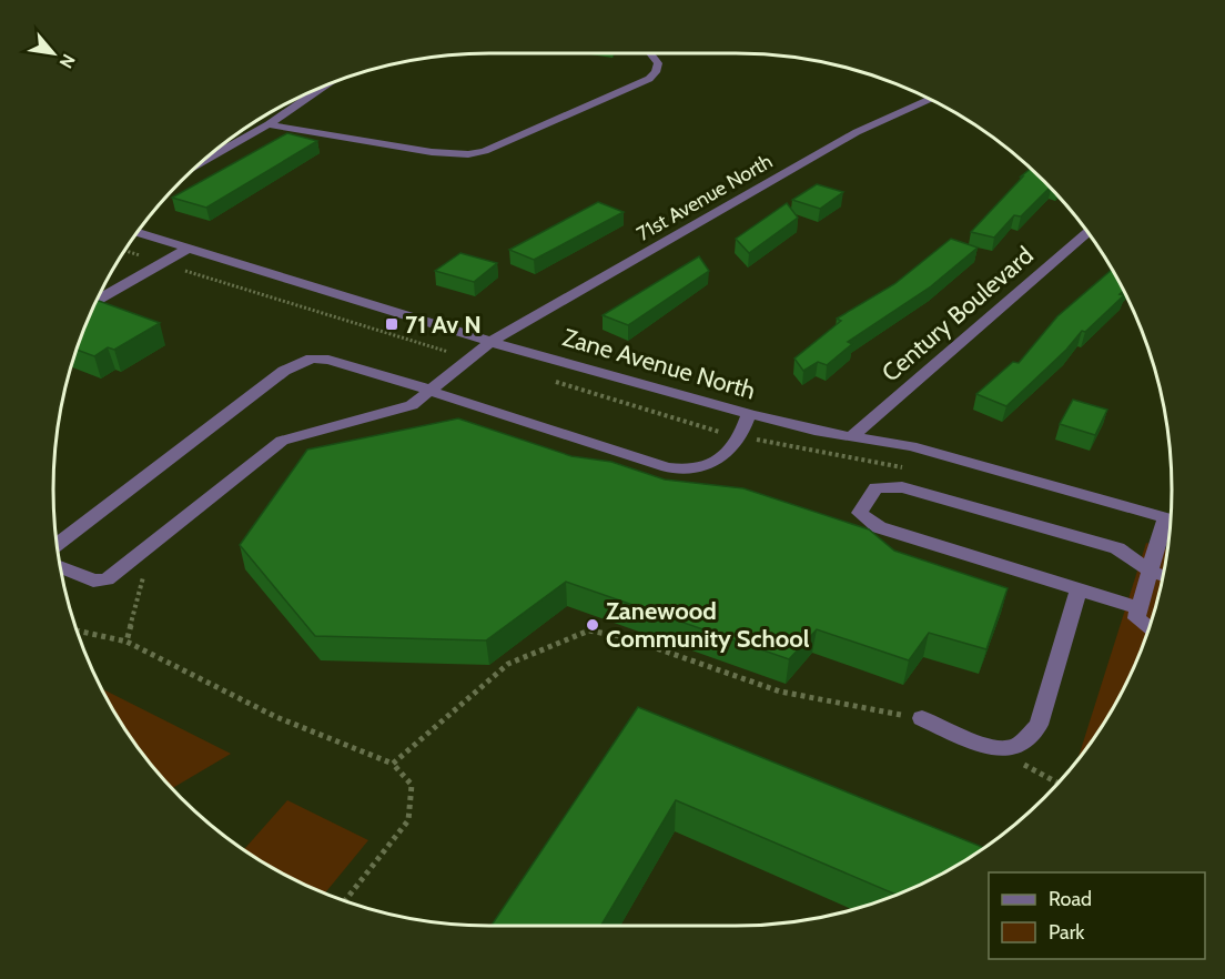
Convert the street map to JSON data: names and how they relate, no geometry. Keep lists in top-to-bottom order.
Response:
{
  "streets": {
    "street": ["71st Avenue North", "Century Boulevard", "Zane Avenue North"]
  },
  "crossings": [
    ["71st Avenue North", "Zane Avenue North"],
    ["Century Boulevard", "Zane Avenue North"]
  ],
  "places": {
    "transit": ["71 Av N"],
    "other": ["Zanewood Community School"]
  },
  "legend": ["Road", "Park"],
  "north": "bottom right"
}
